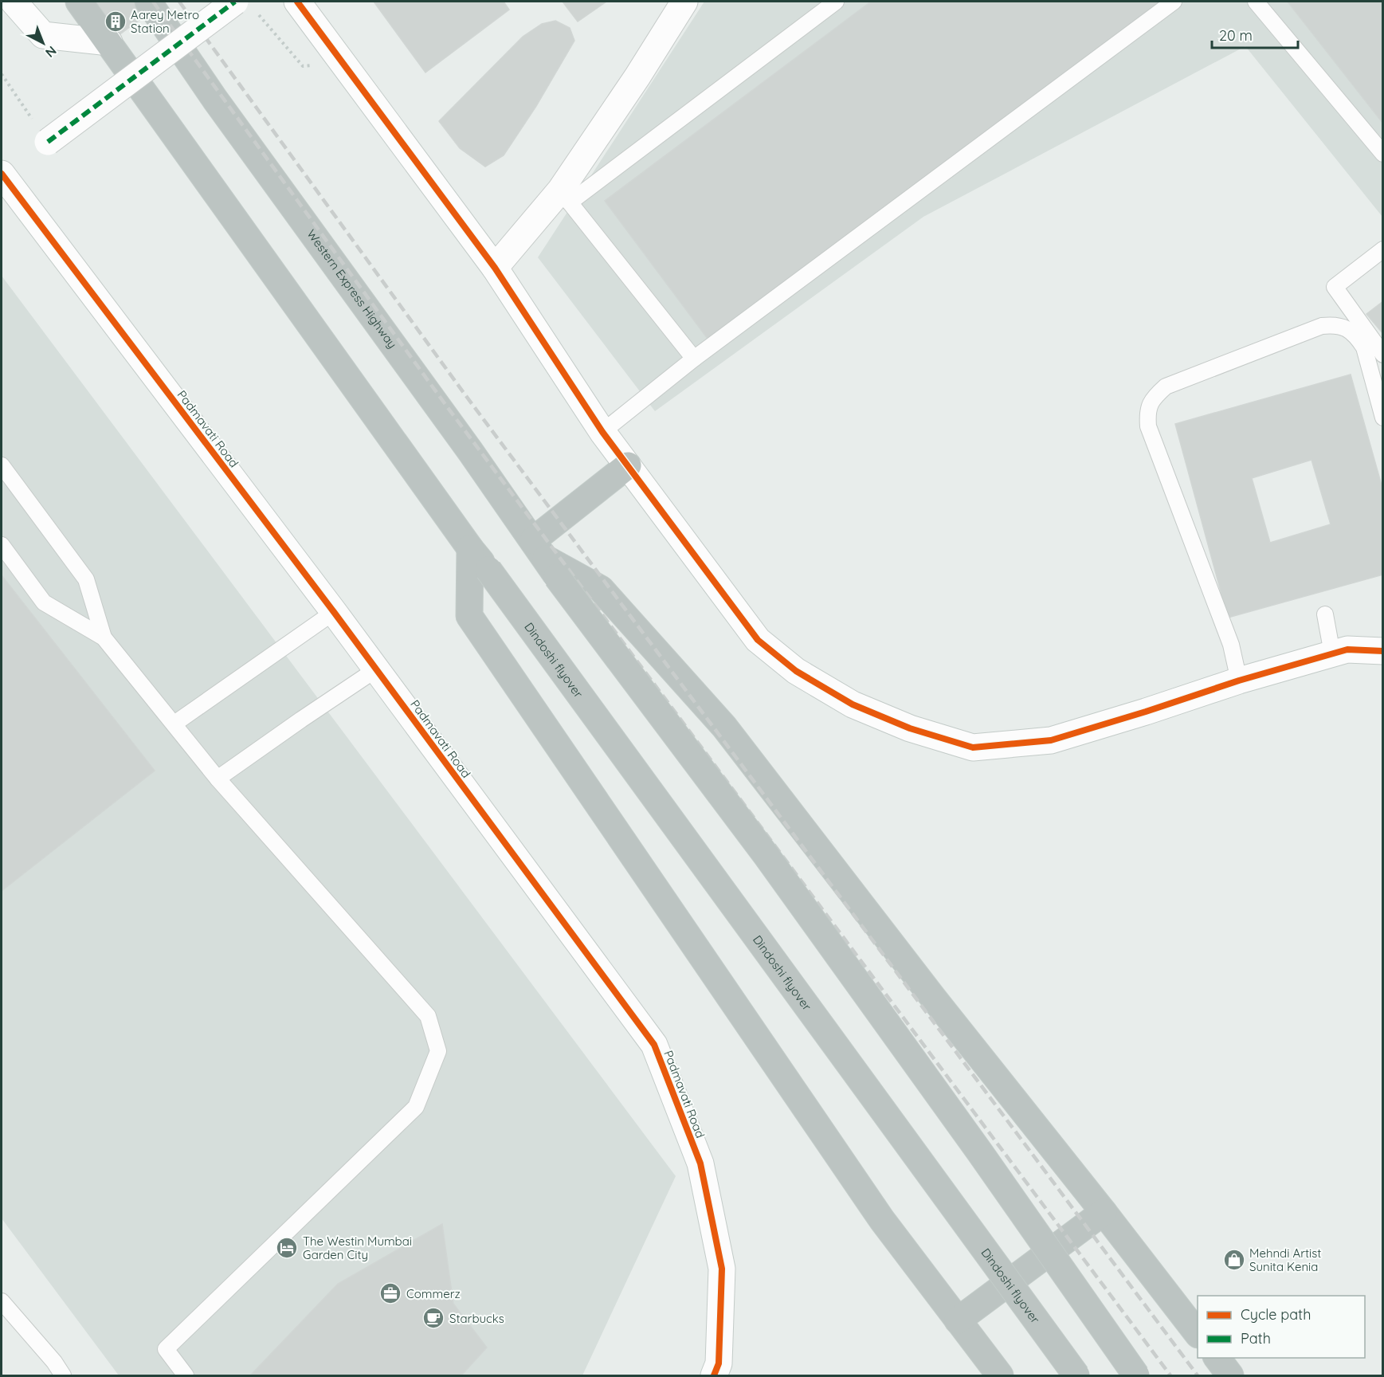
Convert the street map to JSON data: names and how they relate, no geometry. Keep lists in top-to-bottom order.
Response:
{
  "streets": {
    "highway": ["Western Express Highway", "Dindoshi flyover"],
    "street": ["Padmavati Road"]
  },
  "places": {
    "building": ["Aarey Metro Station"],
    "hotel": ["The Westin Mumbai Garden City"],
    "shop": ["Mehndi Artist Sunita Kenia"],
    "office": ["Commerz"],
    "cafe": ["Starbucks"]
  },
  "legend": ["Cycle path", "Path"],
  "scale_bar": "20 m",
  "north": "bottom right"
}
